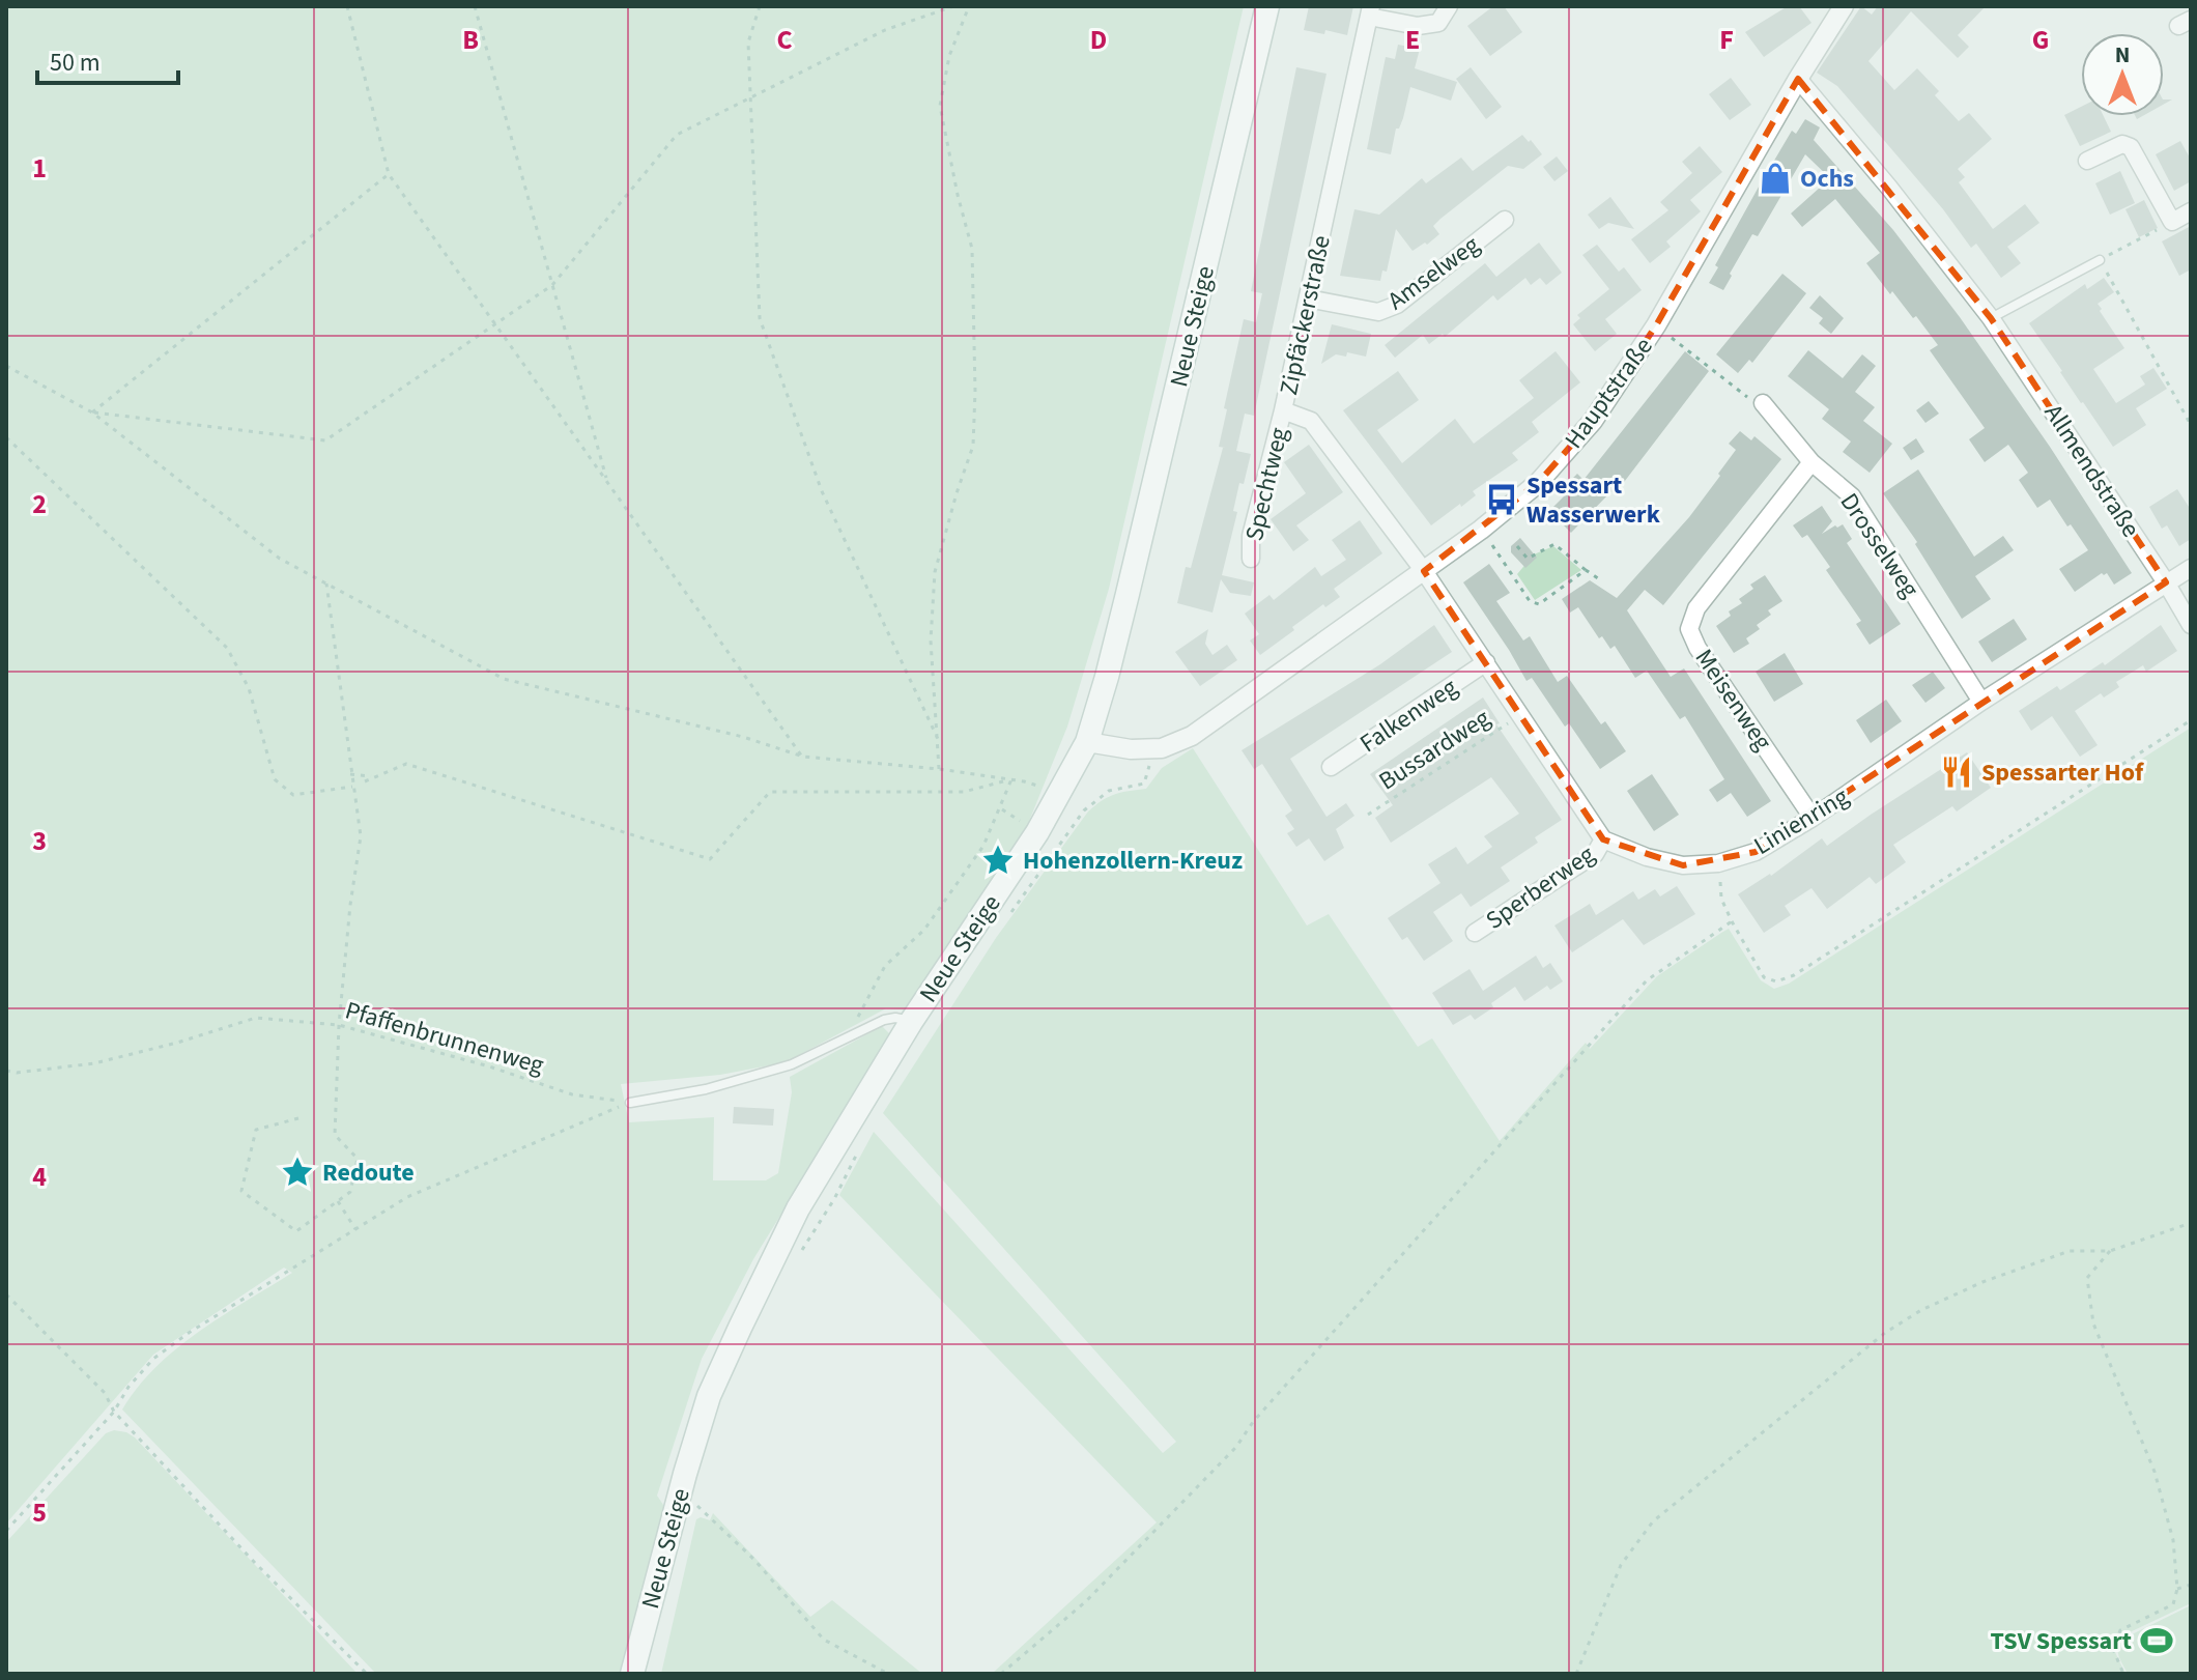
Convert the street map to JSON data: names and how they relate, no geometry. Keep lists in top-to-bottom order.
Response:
{
  "streets": {
    "main road": ["Neue Steige"],
    "street": [
      "Amselweg",
      "Zipfäckerstraße",
      "Hauptstraße",
      "Allmendstraße",
      "Spechtweg",
      "Drosselweg",
      "Meisenweg",
      "Falkenweg",
      "Linienring",
      "Sperberweg"
    ],
    "path": ["Bussardweg", "Pfaffenbrunnenweg"]
  },
  "crossings": [
    ["Amselweg", "Zipfäckerstraße"],
    ["Zipfäckerstraße", "Hauptstraße"],
    ["Zipfäckerstraße", "Spechtweg"],
    ["Neue Steige", "Hauptstraße"],
    ["Hauptstraße", "Allmendstraße"],
    ["Allmendstraße", "Linienring"],
    ["Drosselweg", "Meisenweg"],
    ["Drosselweg", "Linienring"],
    ["Meisenweg", "Linienring"],
    ["Linienring", "Sperberweg"]
  ],
  "places": {
    "shop": ["Ochs"],
    "bus stop": ["Spessart Wasserwerk"],
    "restaurant": ["Spessarter Hof"],
    "place": ["Hohenzollern-Kreuz", "Redoute"],
    "sports": ["TSV Spessart"]
  },
  "scale_bar": "50 m",
  "north": "top",
  "grid": {
    "columns": [
      "B",
      "C",
      "D",
      "E",
      "F",
      "G"
    ],
    "rows": [
      "1",
      "2",
      "3",
      "4",
      "5"
    ]
  }
}
